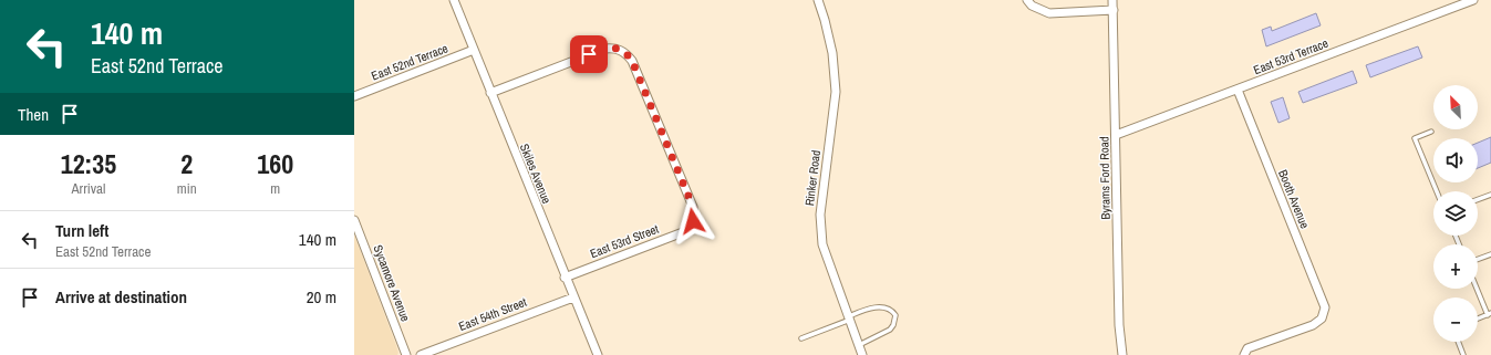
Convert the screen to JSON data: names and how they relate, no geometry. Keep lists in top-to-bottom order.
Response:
{
  "streets": {
    "street": [
      "East 53rd Terrace",
      "East 52nd Terrace",
      "Skiles Avenue",
      "Rinker Road",
      "Byrams Ford Road",
      "Booth Avenue",
      "East 53rd Street",
      "Sycamore Avenue",
      "East 54th Street"
    ]
  },
  "crossings": [
    ["East 53rd Terrace", "Byrams Ford Road"],
    ["East 53rd Terrace", "Booth Avenue"],
    ["East 52nd Terrace", "Skiles Avenue"],
    ["Skiles Avenue", "East 53rd Street"],
    ["Skiles Avenue", "East 54th Street"]
  ],
  "north": "top left",
  "page": {
    "turn": ["140 m", "East 52nd Terrace"],
    "map_buttons": ["+", "−"],
    "then": "Then",
    "eta": [
      "12:35",
      "Arrival",
      "2",
      "min",
      "160",
      "m"
    ],
    "list": [
      {
        "name": "Turn left",
        "note": "East 52nd Terrace",
        "value": "140 m"
      },
      {
        "name": "Arrive at destination",
        "value": "20 m"
      }
    ]
  }
}
